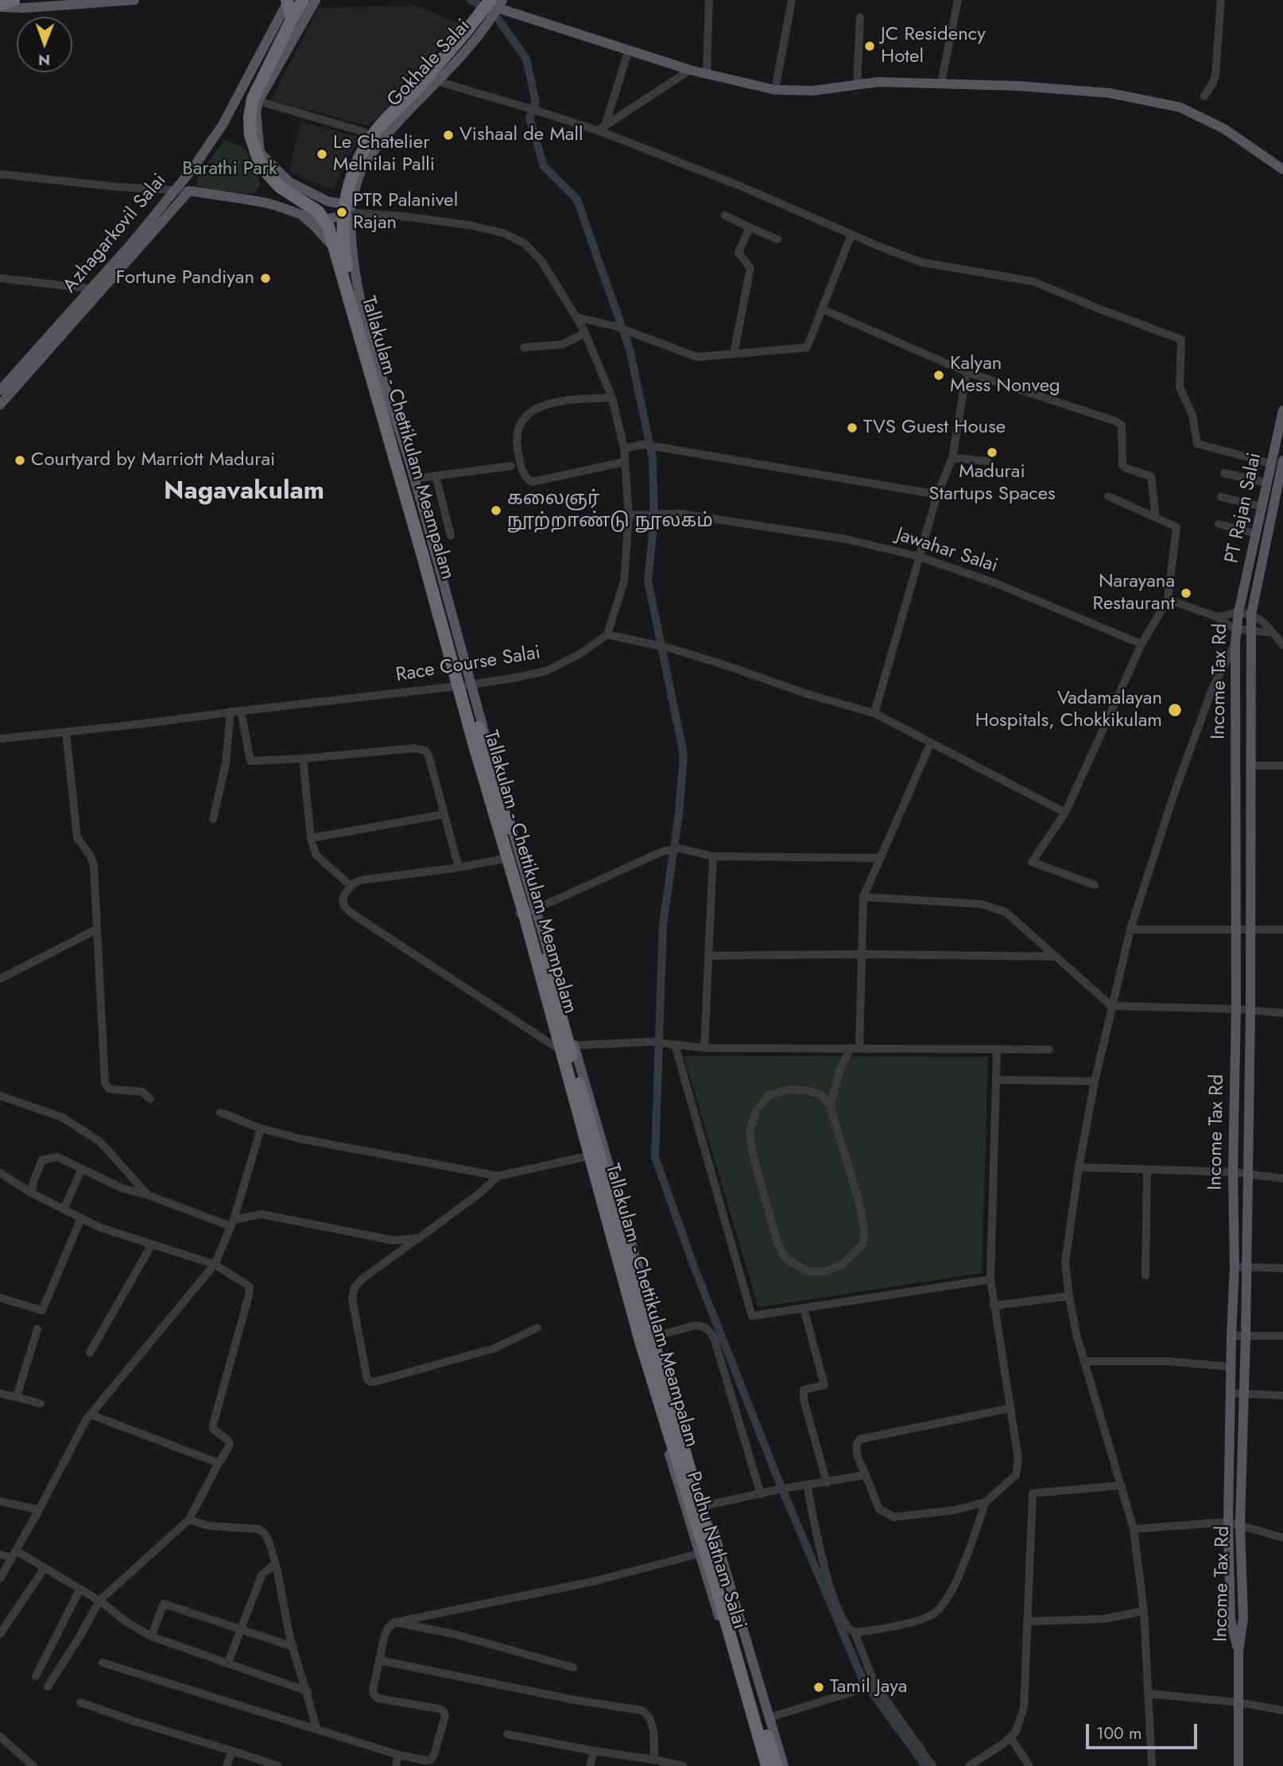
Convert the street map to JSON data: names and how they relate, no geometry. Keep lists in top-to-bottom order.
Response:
{
  "streets": {
    "highway": ["Tallakulam - Chettikulam Meampalam"],
    "main road": [
      "Gokhale Salai",
      "Azhagarkovil Salai",
      "PT Rajan Salai",
      "Income Tax Rd",
      "Pudhu Natham Salai"
    ],
    "street": ["Jawahar Salai", "Race Course Salai"]
  },
  "crossings": [
    ["Gokhale Salai", "Tallakulam - Chettikulam Meampalam"],
    ["Gokhale Salai", "Pudhu Natham Salai"],
    ["Azhagarkovil Salai", "Tallakulam - Chettikulam Meampalam"],
    ["PT Rajan Salai", "Income Tax Rd"],
    ["Race Course Salai", "Pudhu Natham Salai"]
  ],
  "districts": ["Nagavakulam"],
  "parks": ["Barathi Park"],
  "places": [
    "JC Residency Hotel",
    "Vishaal de Mall",
    "Le Chatelier Melnilai Palli",
    "PTR Palanivel Rajan",
    "Fortune Pandiyan",
    "Kalyan Mess Nonveg",
    "TVS Guest House",
    "Madurai Startups Spaces",
    "Courtyard by Marriott Madurai",
    "கலைஞர் நூற்றாண்டு நூலகம்",
    "Narayana Restaurant",
    "Vadamalayan Hospitals, Chokkikulam",
    "Tamil Jaya"
  ],
  "scale_bar": "100 m",
  "north": "bottom"
}
